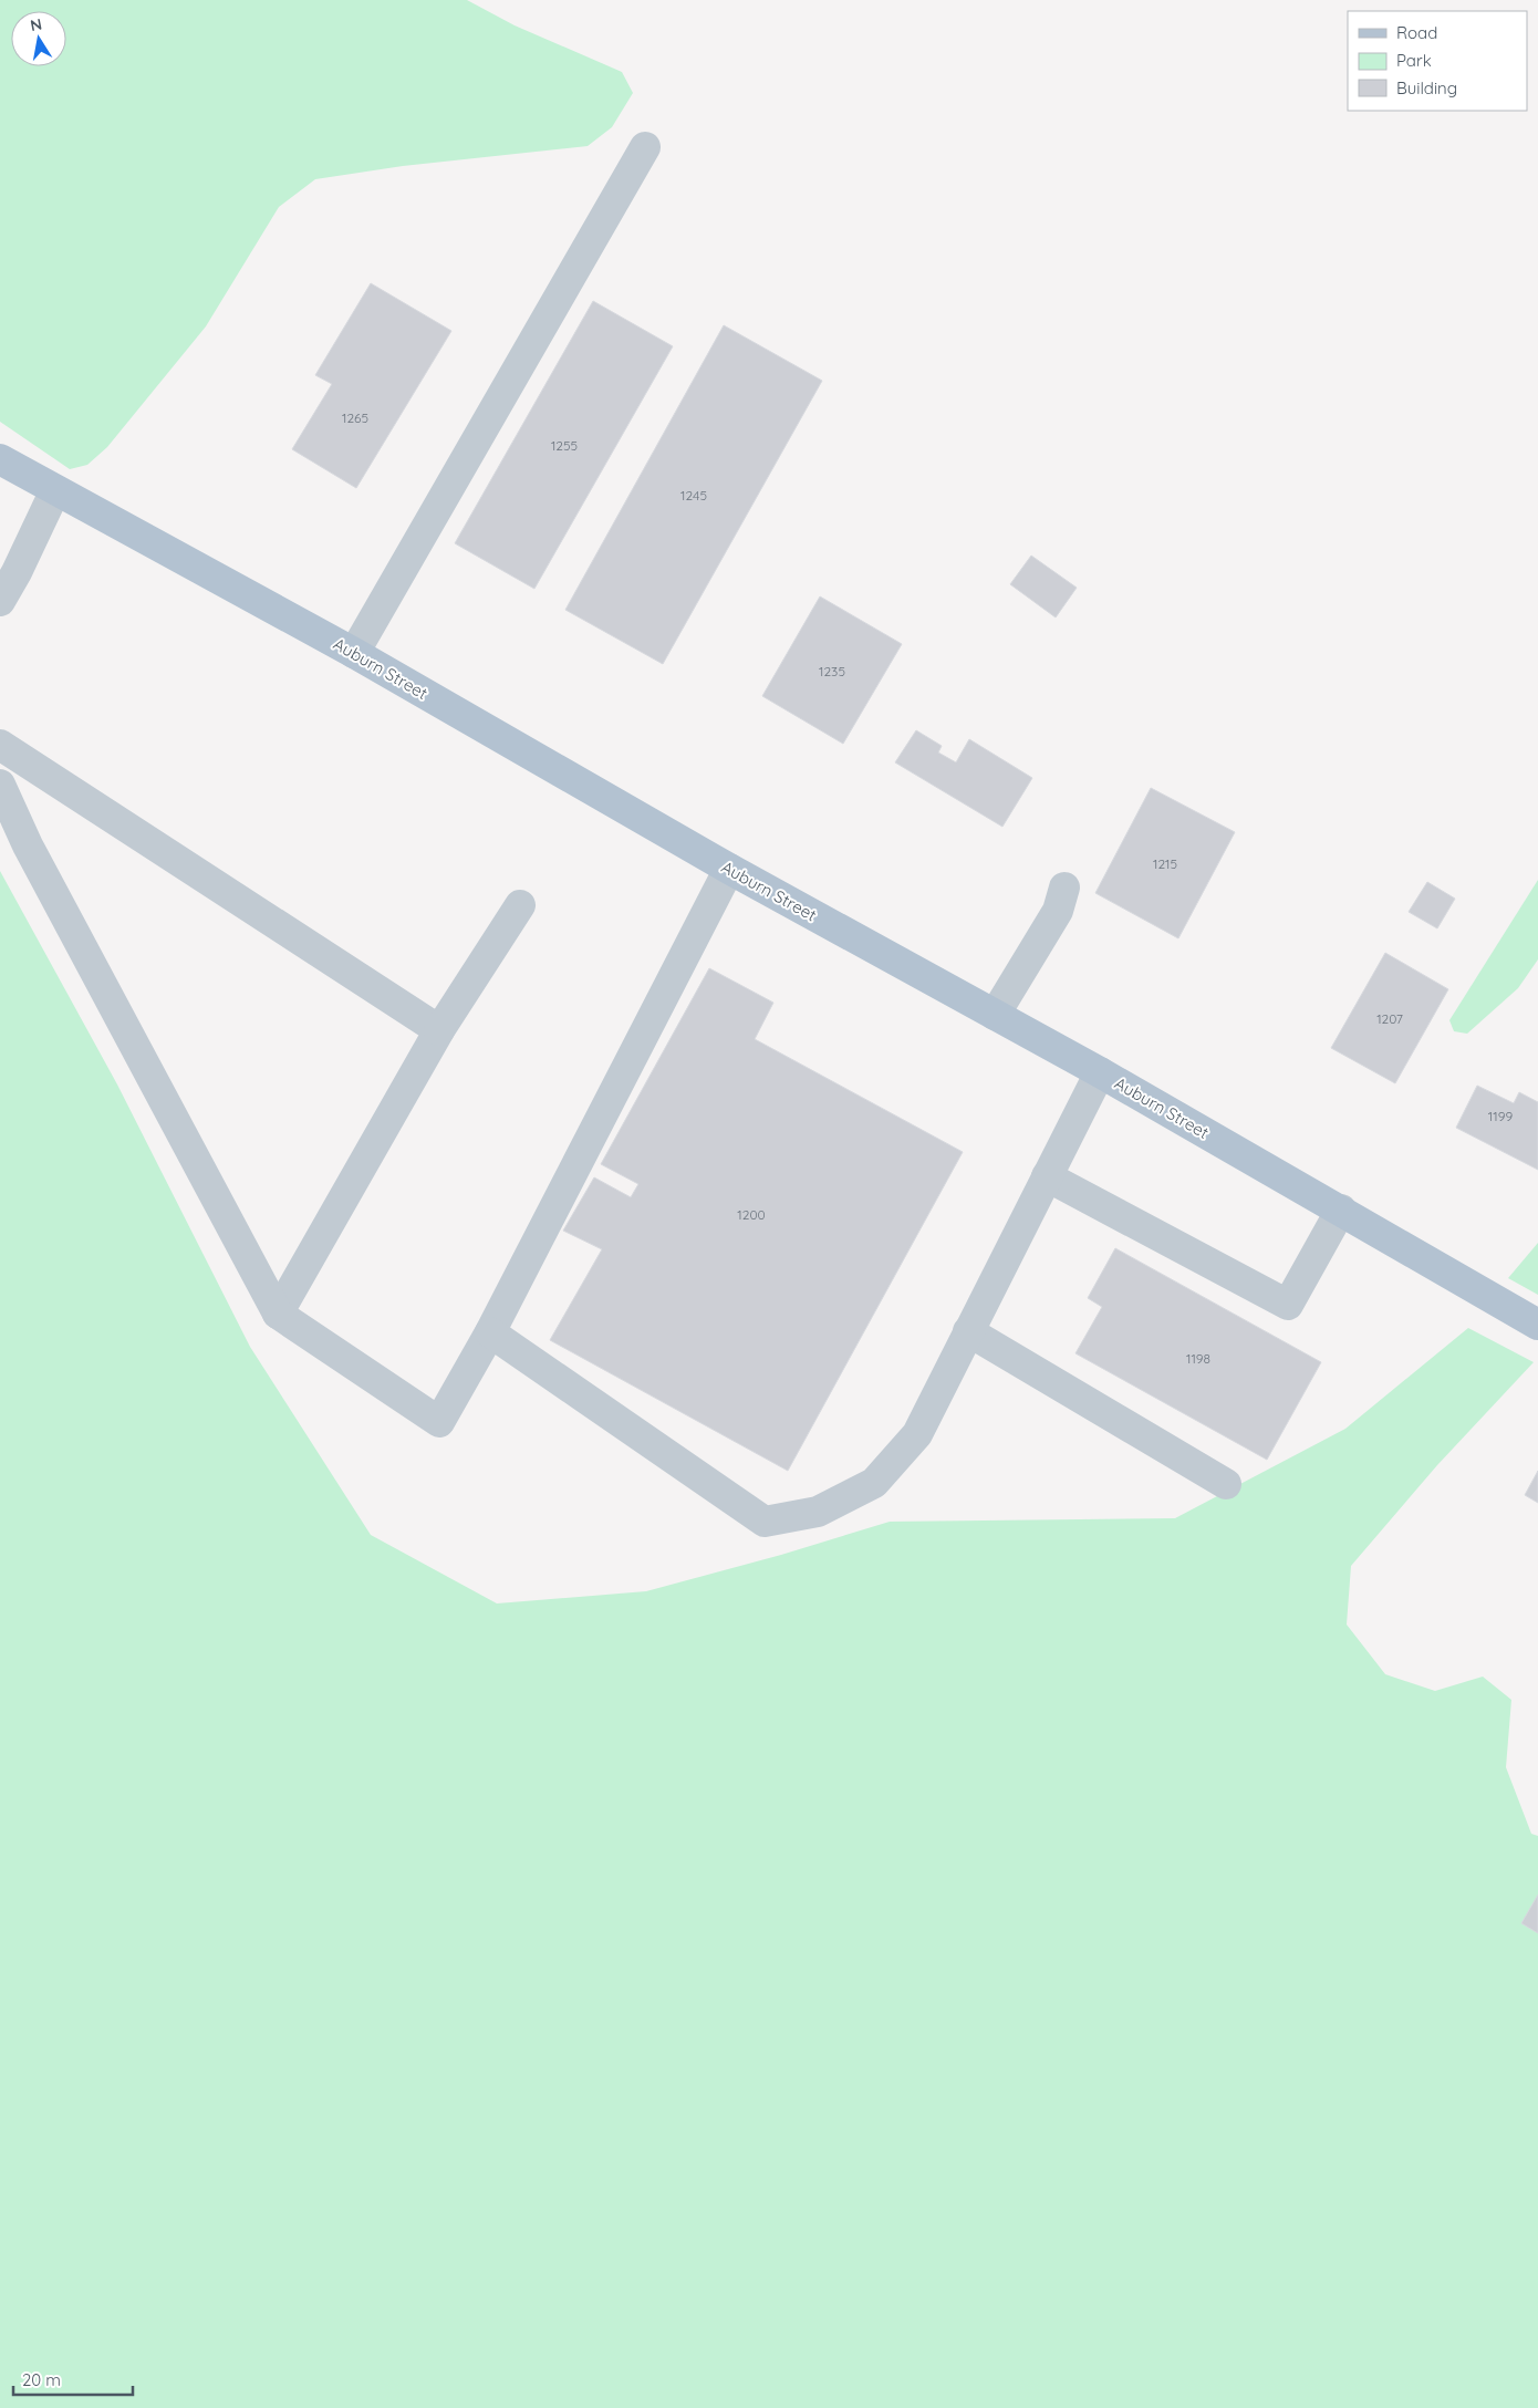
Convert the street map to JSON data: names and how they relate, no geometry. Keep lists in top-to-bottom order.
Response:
{
  "streets": {
    "main road": ["Auburn Street"]
  },
  "house_numbers": [
    "1265",
    "1255",
    "1245",
    "1235",
    "1215",
    "1207",
    "1199",
    "1200",
    "1198"
  ],
  "legend": ["Road", "Park", "Building"],
  "scale_bar": "20 m",
  "north": "top"
}
